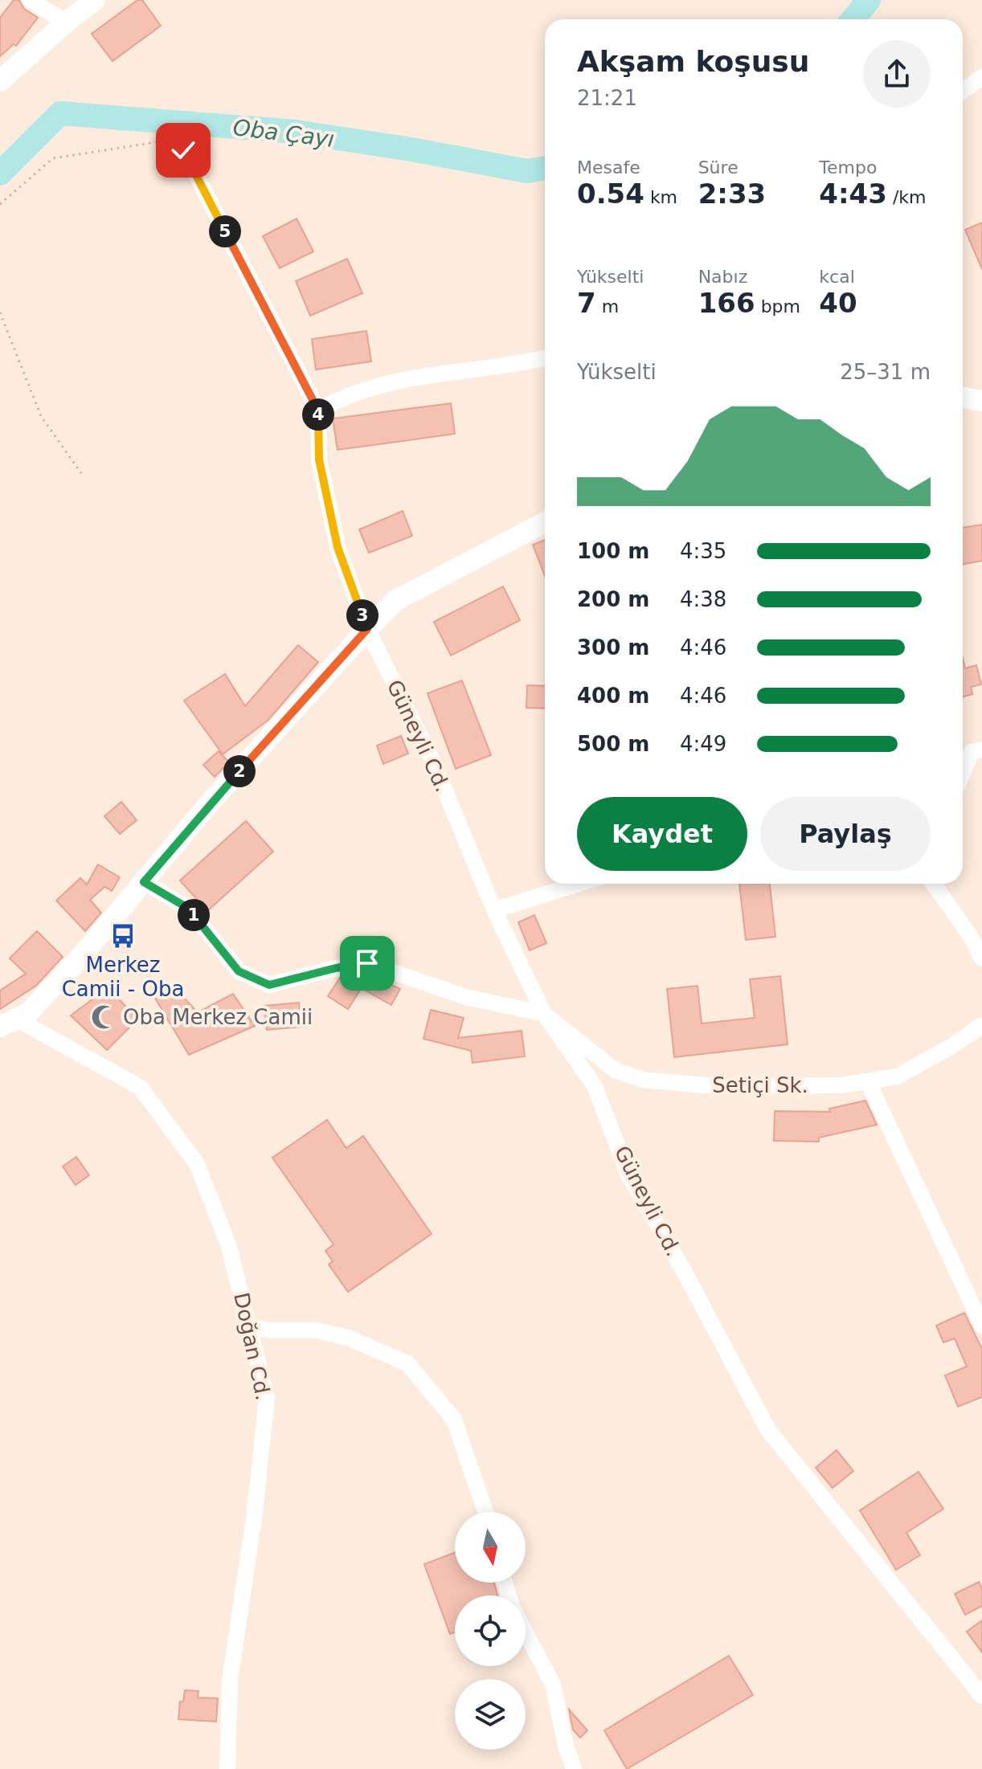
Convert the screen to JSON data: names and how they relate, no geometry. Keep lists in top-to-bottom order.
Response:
{
  "streets": {
    "street": ["Güneyli Cd.", "Setiçi Sk.", "Doğan Cd."]
  },
  "crossings": [
    ["Güneyli Cd.", "Setiçi Sk."]
  ],
  "water": ["Oba Çayı"],
  "places": {
    "bus stop": ["Merkez Camii - Oba"],
    "mosque": ["Oba Merkez Camii"]
  },
  "north": "bottom",
  "page": {
    "heading": ["Akşam koşusu", "21:21"],
    "stats": [
      ["Mesafe", "0.54 km"],
      ["Süre", "2:33"],
      ["Tempo", "4:43 /km"],
      ["Yükselti", "7 m"],
      ["Nabız", "166 bpm"],
      ["kcal", "40"]
    ],
    "pins": [
      "5",
      "4",
      "3",
      "2",
      "1"
    ],
    "chart": ["Yükselti", "25–31 m"],
    "list": [
      {
        "name": "100 m",
        "note": "4:35"
      },
      {
        "name": "200 m",
        "note": "4:38"
      },
      {
        "name": "300 m",
        "note": "4:46"
      },
      {
        "name": "400 m",
        "note": "4:46"
      },
      {
        "name": "500 m",
        "note": "4:49"
      }
    ],
    "buttons": ["Kaydet", "Paylaş"]
  }
}
